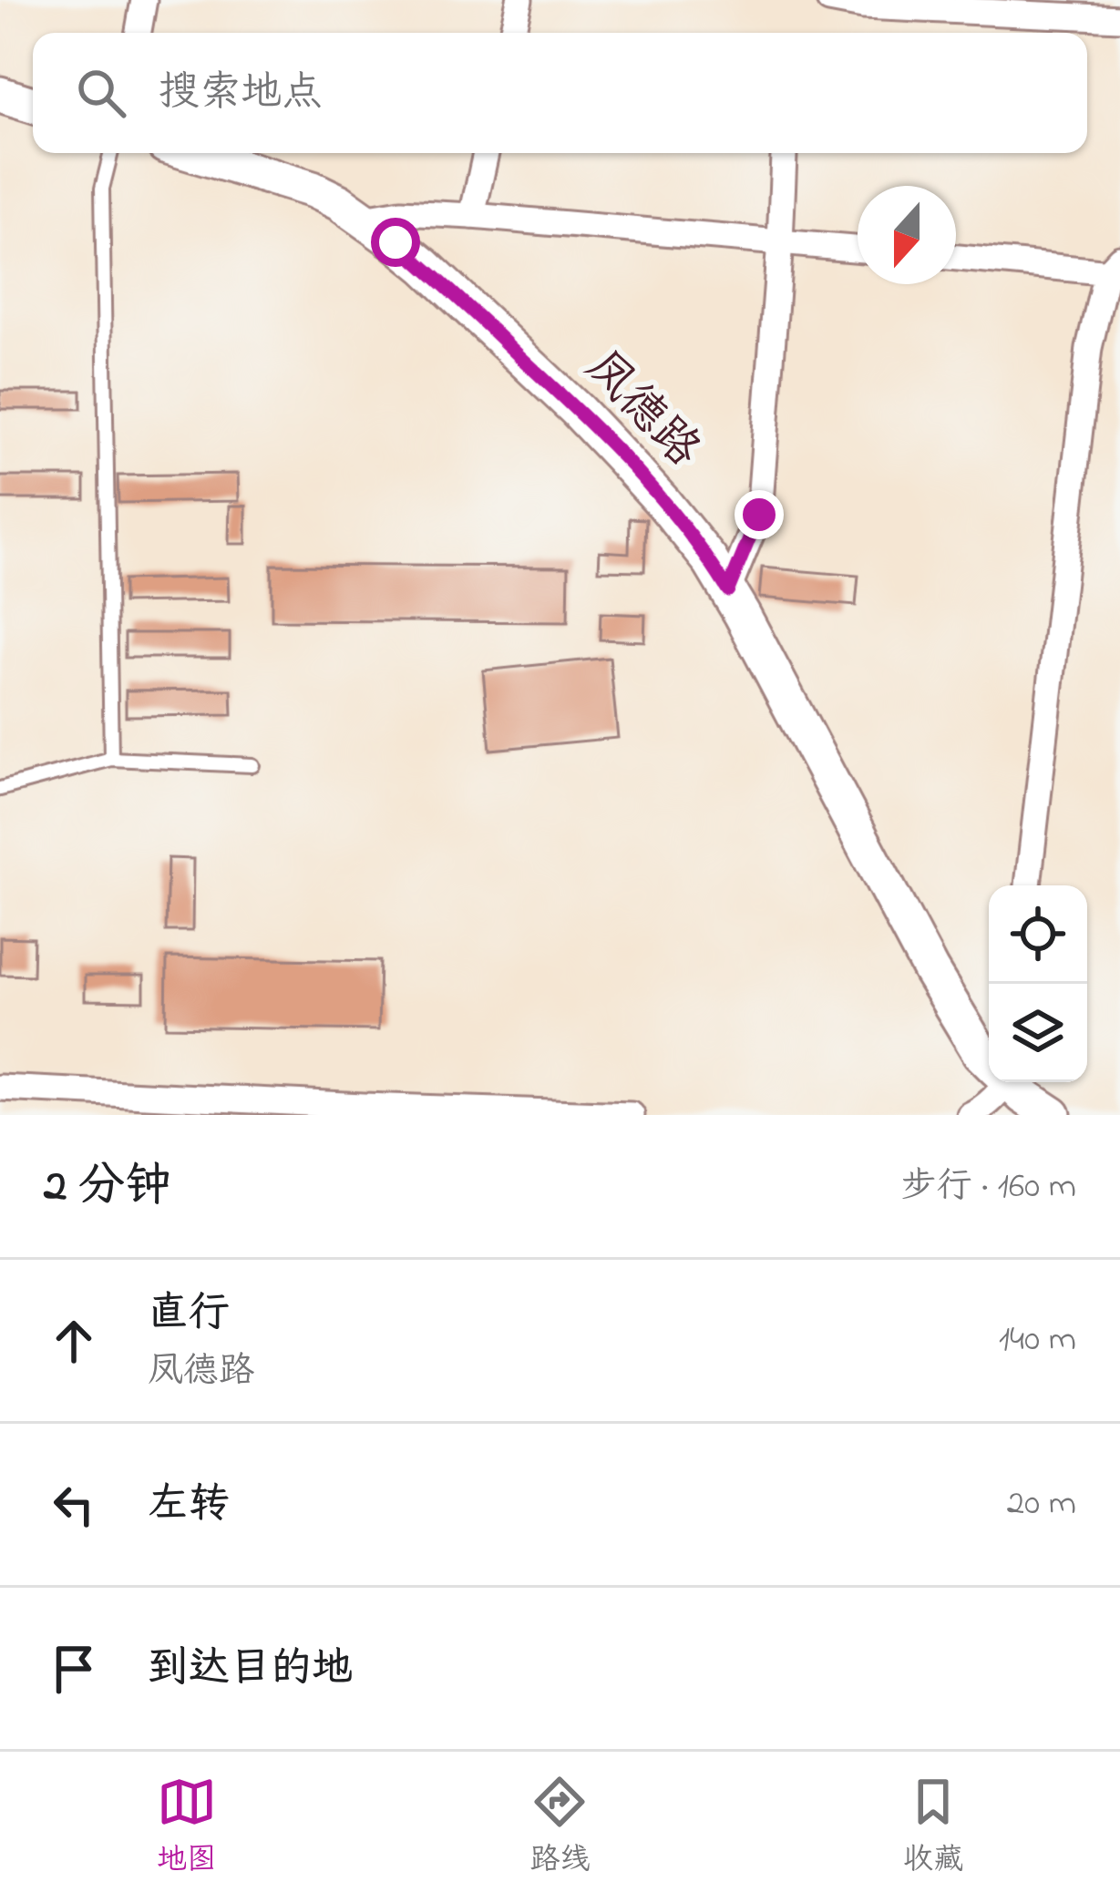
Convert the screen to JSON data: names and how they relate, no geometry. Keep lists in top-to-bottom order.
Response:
{
  "streets": {
    "main road": ["凤德路"]
  },
  "north": "bottom",
  "page": {
    "search": "搜索地点",
    "heading": ["2 分钟", "步行 · 160 m"],
    "list": [
      ["直行", "凤德路", "140 m"],
      ["左转", "20 m"],
      "到达目的地"
    ],
    "nav": ["地图", "路线", "收藏"]
  }
}
